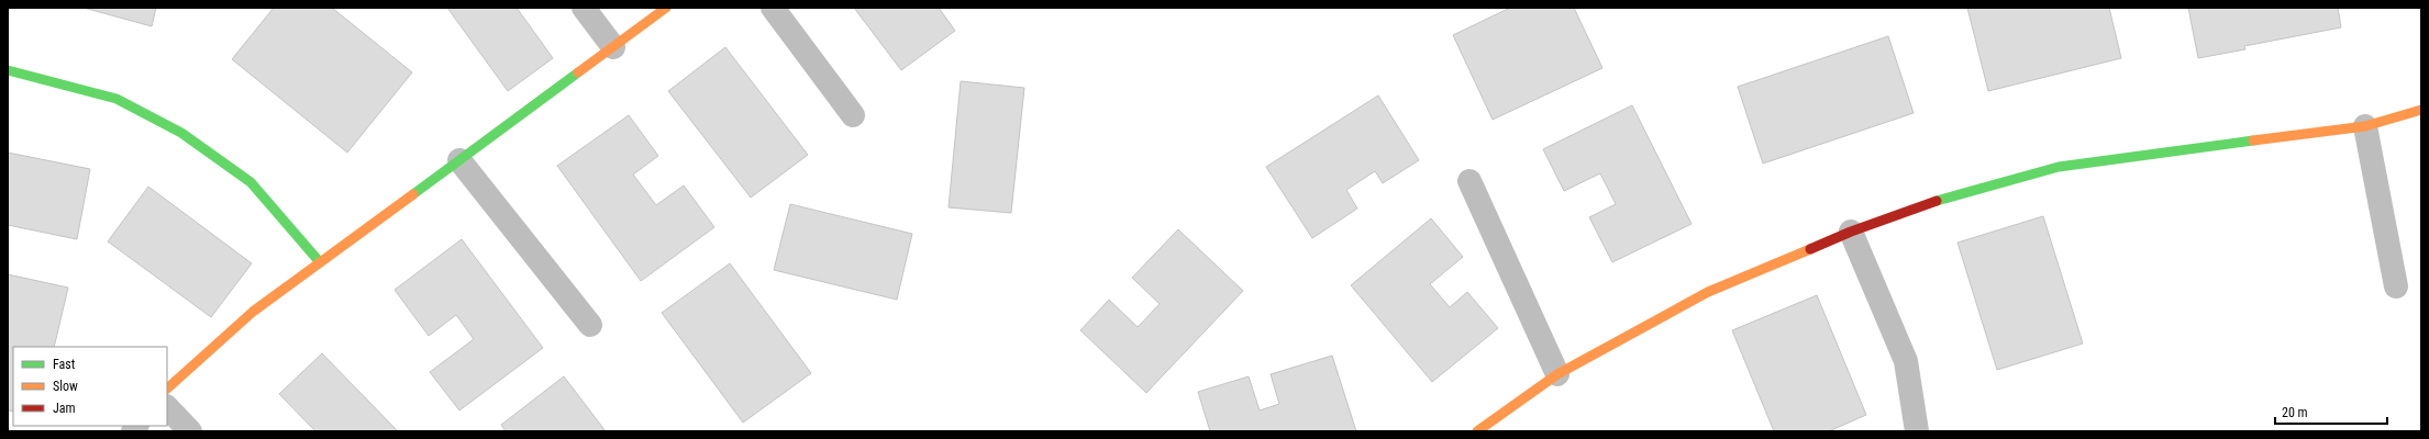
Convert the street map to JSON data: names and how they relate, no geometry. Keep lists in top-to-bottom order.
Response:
{
  "legend": ["Fast", "Slow", "Jam"],
  "scale_bar": "20 m"
}
